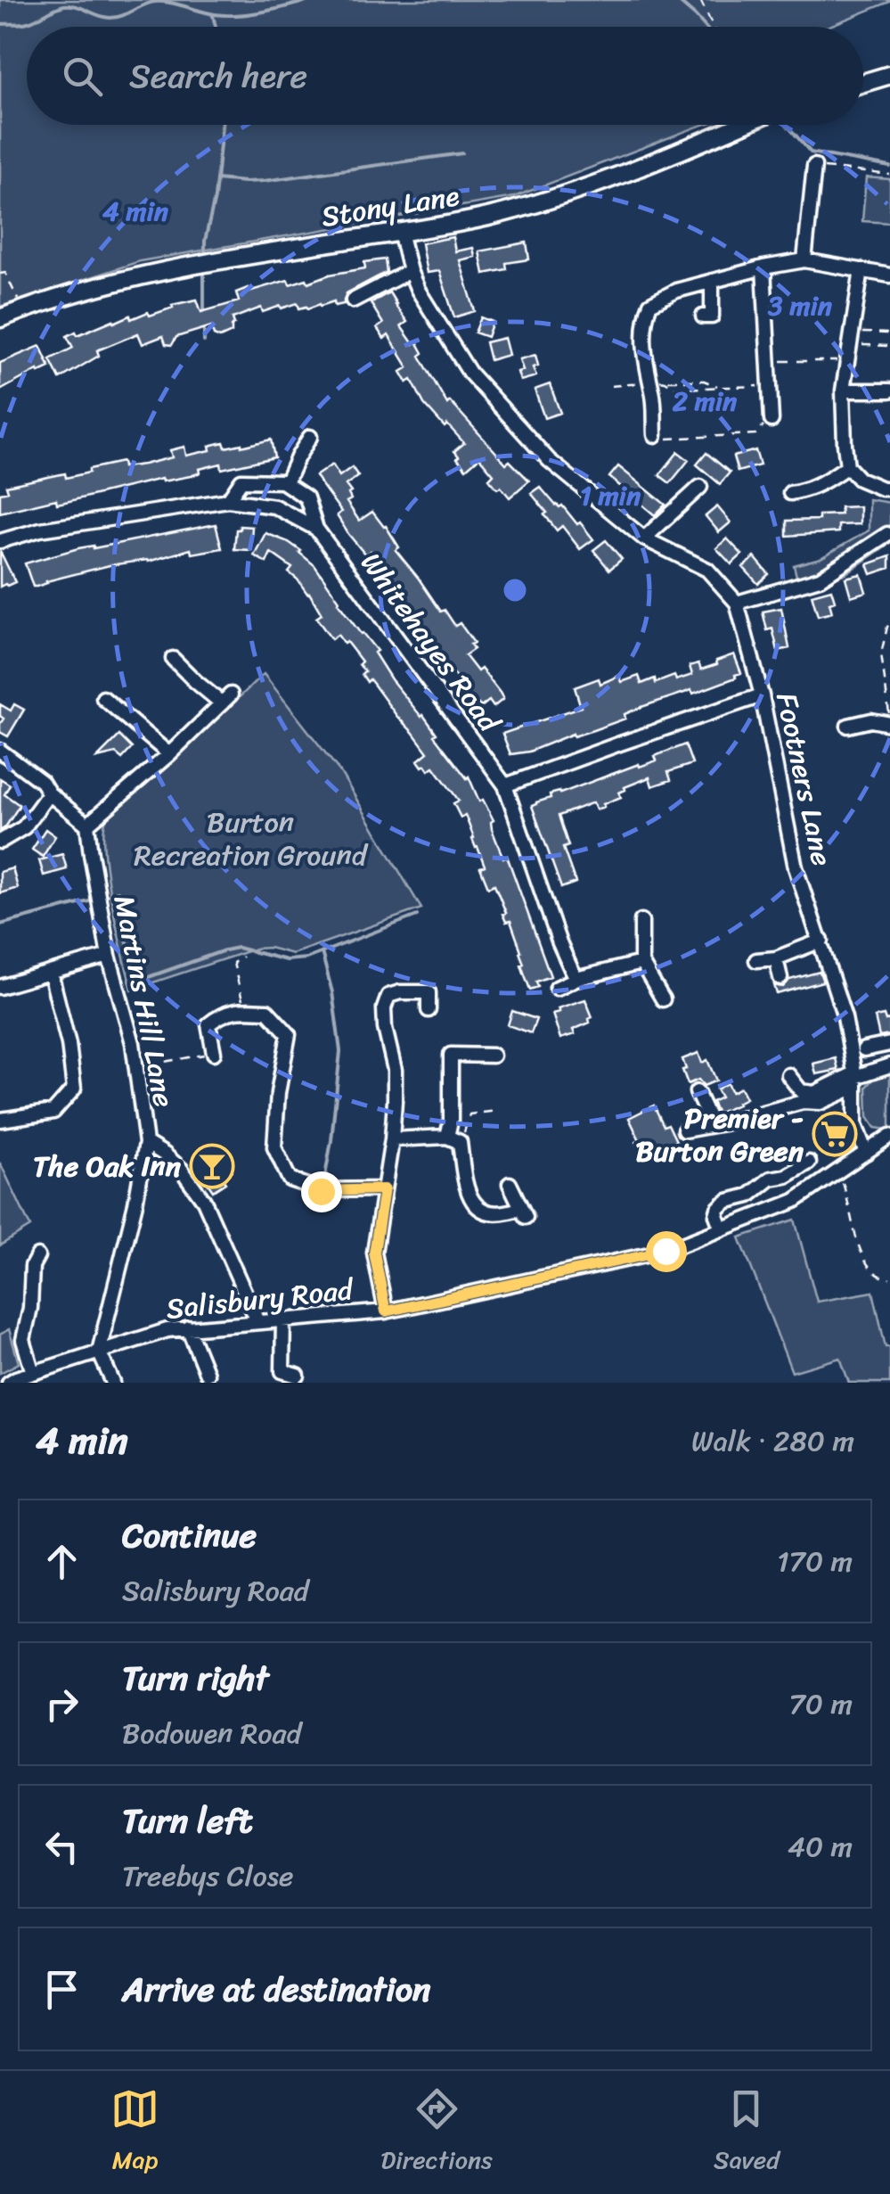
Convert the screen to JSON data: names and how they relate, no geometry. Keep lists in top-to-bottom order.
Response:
{
  "streets": {
    "main road": ["Stony Lane"],
    "street": [
      "Whitehayes Road",
      "Footners Lane",
      "Martins Hill Lane",
      "Salisbury Road"
    ]
  },
  "crossings": [
    ["Stony Lane", "Footners Lane"],
    ["Martins Hill Lane", "Salisbury Road"]
  ],
  "parks": ["Burton Recreation Ground"],
  "places": {
    "supermarket": ["Premier - Burton Green"],
    "bar": ["The Oak Inn"]
  },
  "page": {
    "search": "Search here",
    "heading": ["4 min", "Walk · 280 m"],
    "list": [
      ["Continue", "Salisbury Road", "170 m"],
      ["Turn right", "Bodowen Road", "70 m"],
      ["Turn left", "Treebys Close", "40 m"],
      "Arrive at destination"
    ],
    "nav": ["Map", "Directions", "Saved"]
  },
  "rings": [
    "4 min",
    "3 min",
    "2 min",
    "1 min"
  ]
}
